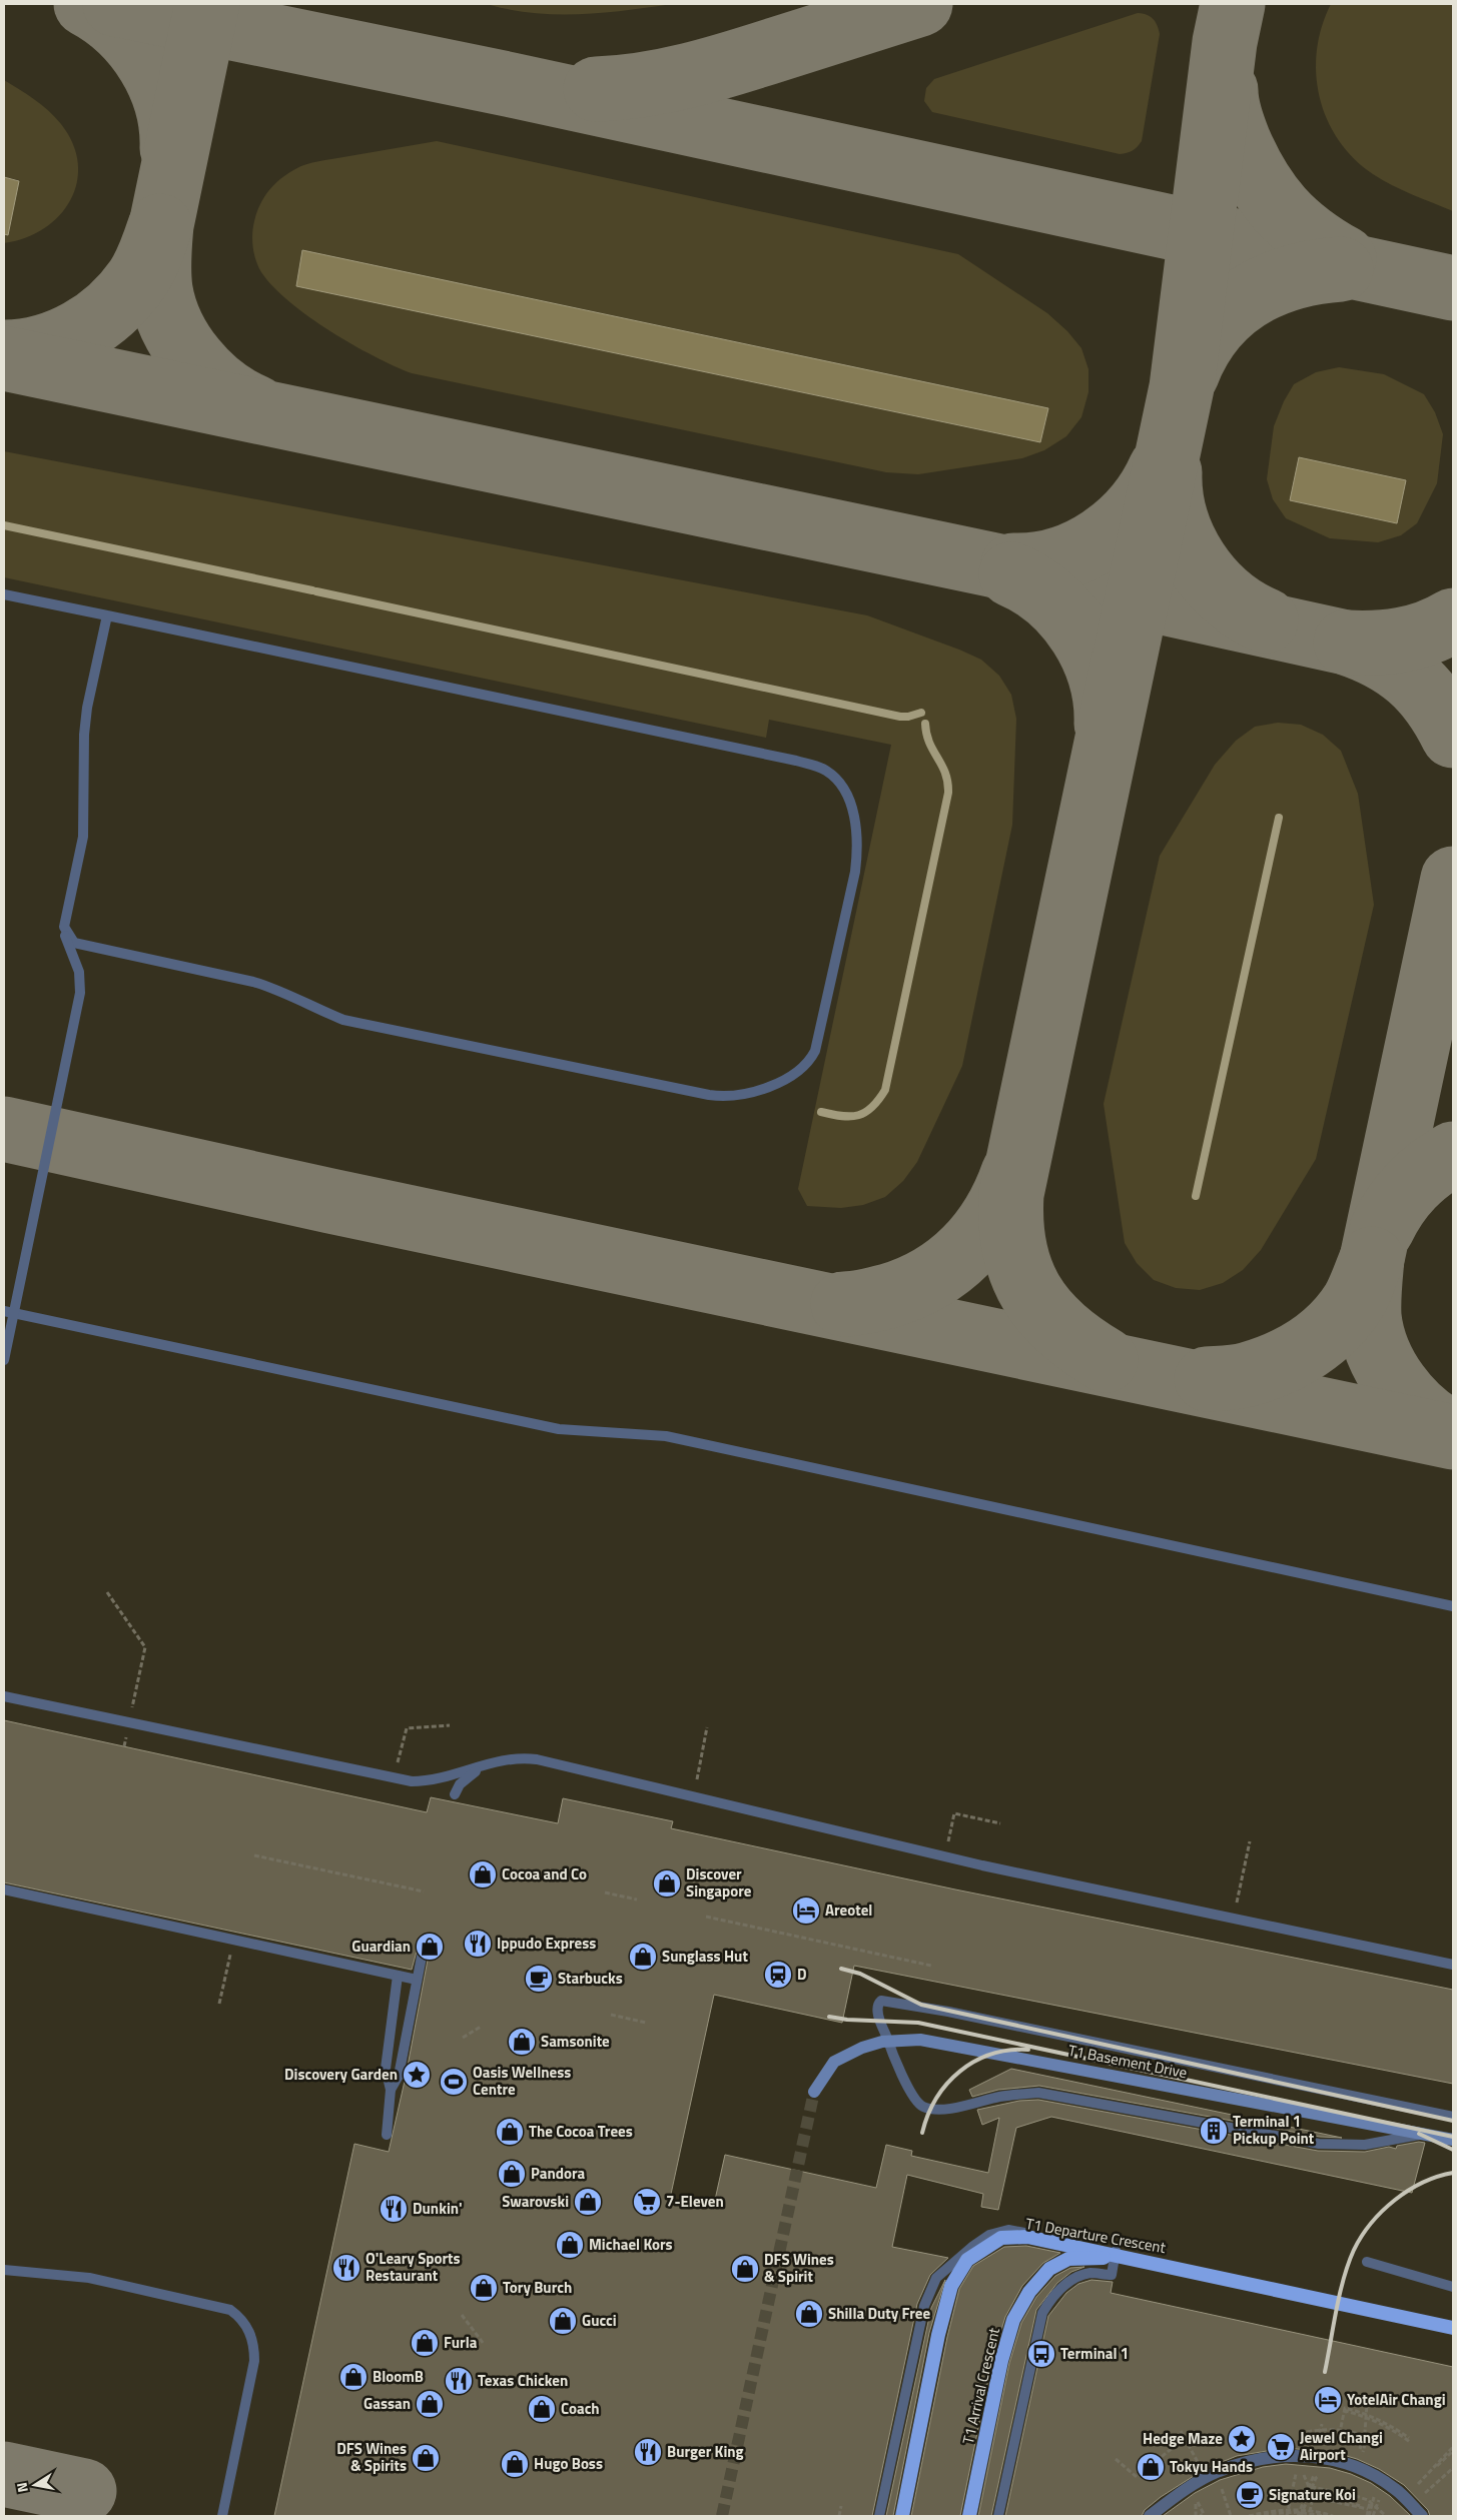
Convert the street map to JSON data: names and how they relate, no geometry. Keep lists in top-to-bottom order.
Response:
{
  "streets": {
    "highway": ["T1 Departure Crescent", "T1 Arrival Crescent"],
    "main road": ["T1 Basement Drive"]
  },
  "crossings": [
    ["T1 Departure Crescent", "T1 Arrival Crescent"]
  ],
  "places": {
    "shop": [
      "Cocoa and Co",
      "Discover Singapore",
      "Guardian",
      "Sunglass Hut",
      "Samsonite",
      "The Cocoa Trees",
      "Pandora",
      "Swarovski",
      "Michael Kors",
      "DFS Wines & Spirit",
      "Tory Burch",
      "Shilla Duty Free",
      "Gucci",
      "Furla",
      "BloomB",
      "Gassan",
      "Coach",
      "DFS Wines & Spirits",
      "Hugo Boss",
      "Tokyu Hands"
    ],
    "hotel": ["Areotel", "YotelAir Changi"],
    "restaurant": [
      "Ippudo Express",
      "Dunkin'",
      "O'Leary Sports Restaurant",
      "Texas Chicken",
      "Burger King"
    ],
    "station": ["D"],
    "cafe": ["Starbucks", "Signature Koi"],
    "place": ["Discovery Garden", "Hedge Maze"],
    "sports": ["Oasis Wellness Centre"],
    "building": ["Terminal 1 Pickup Point"],
    "supermarket": ["7-Eleven", "Jewel Changi Airport"],
    "bus stop": ["Terminal 1"]
  },
  "north": "left"
}
